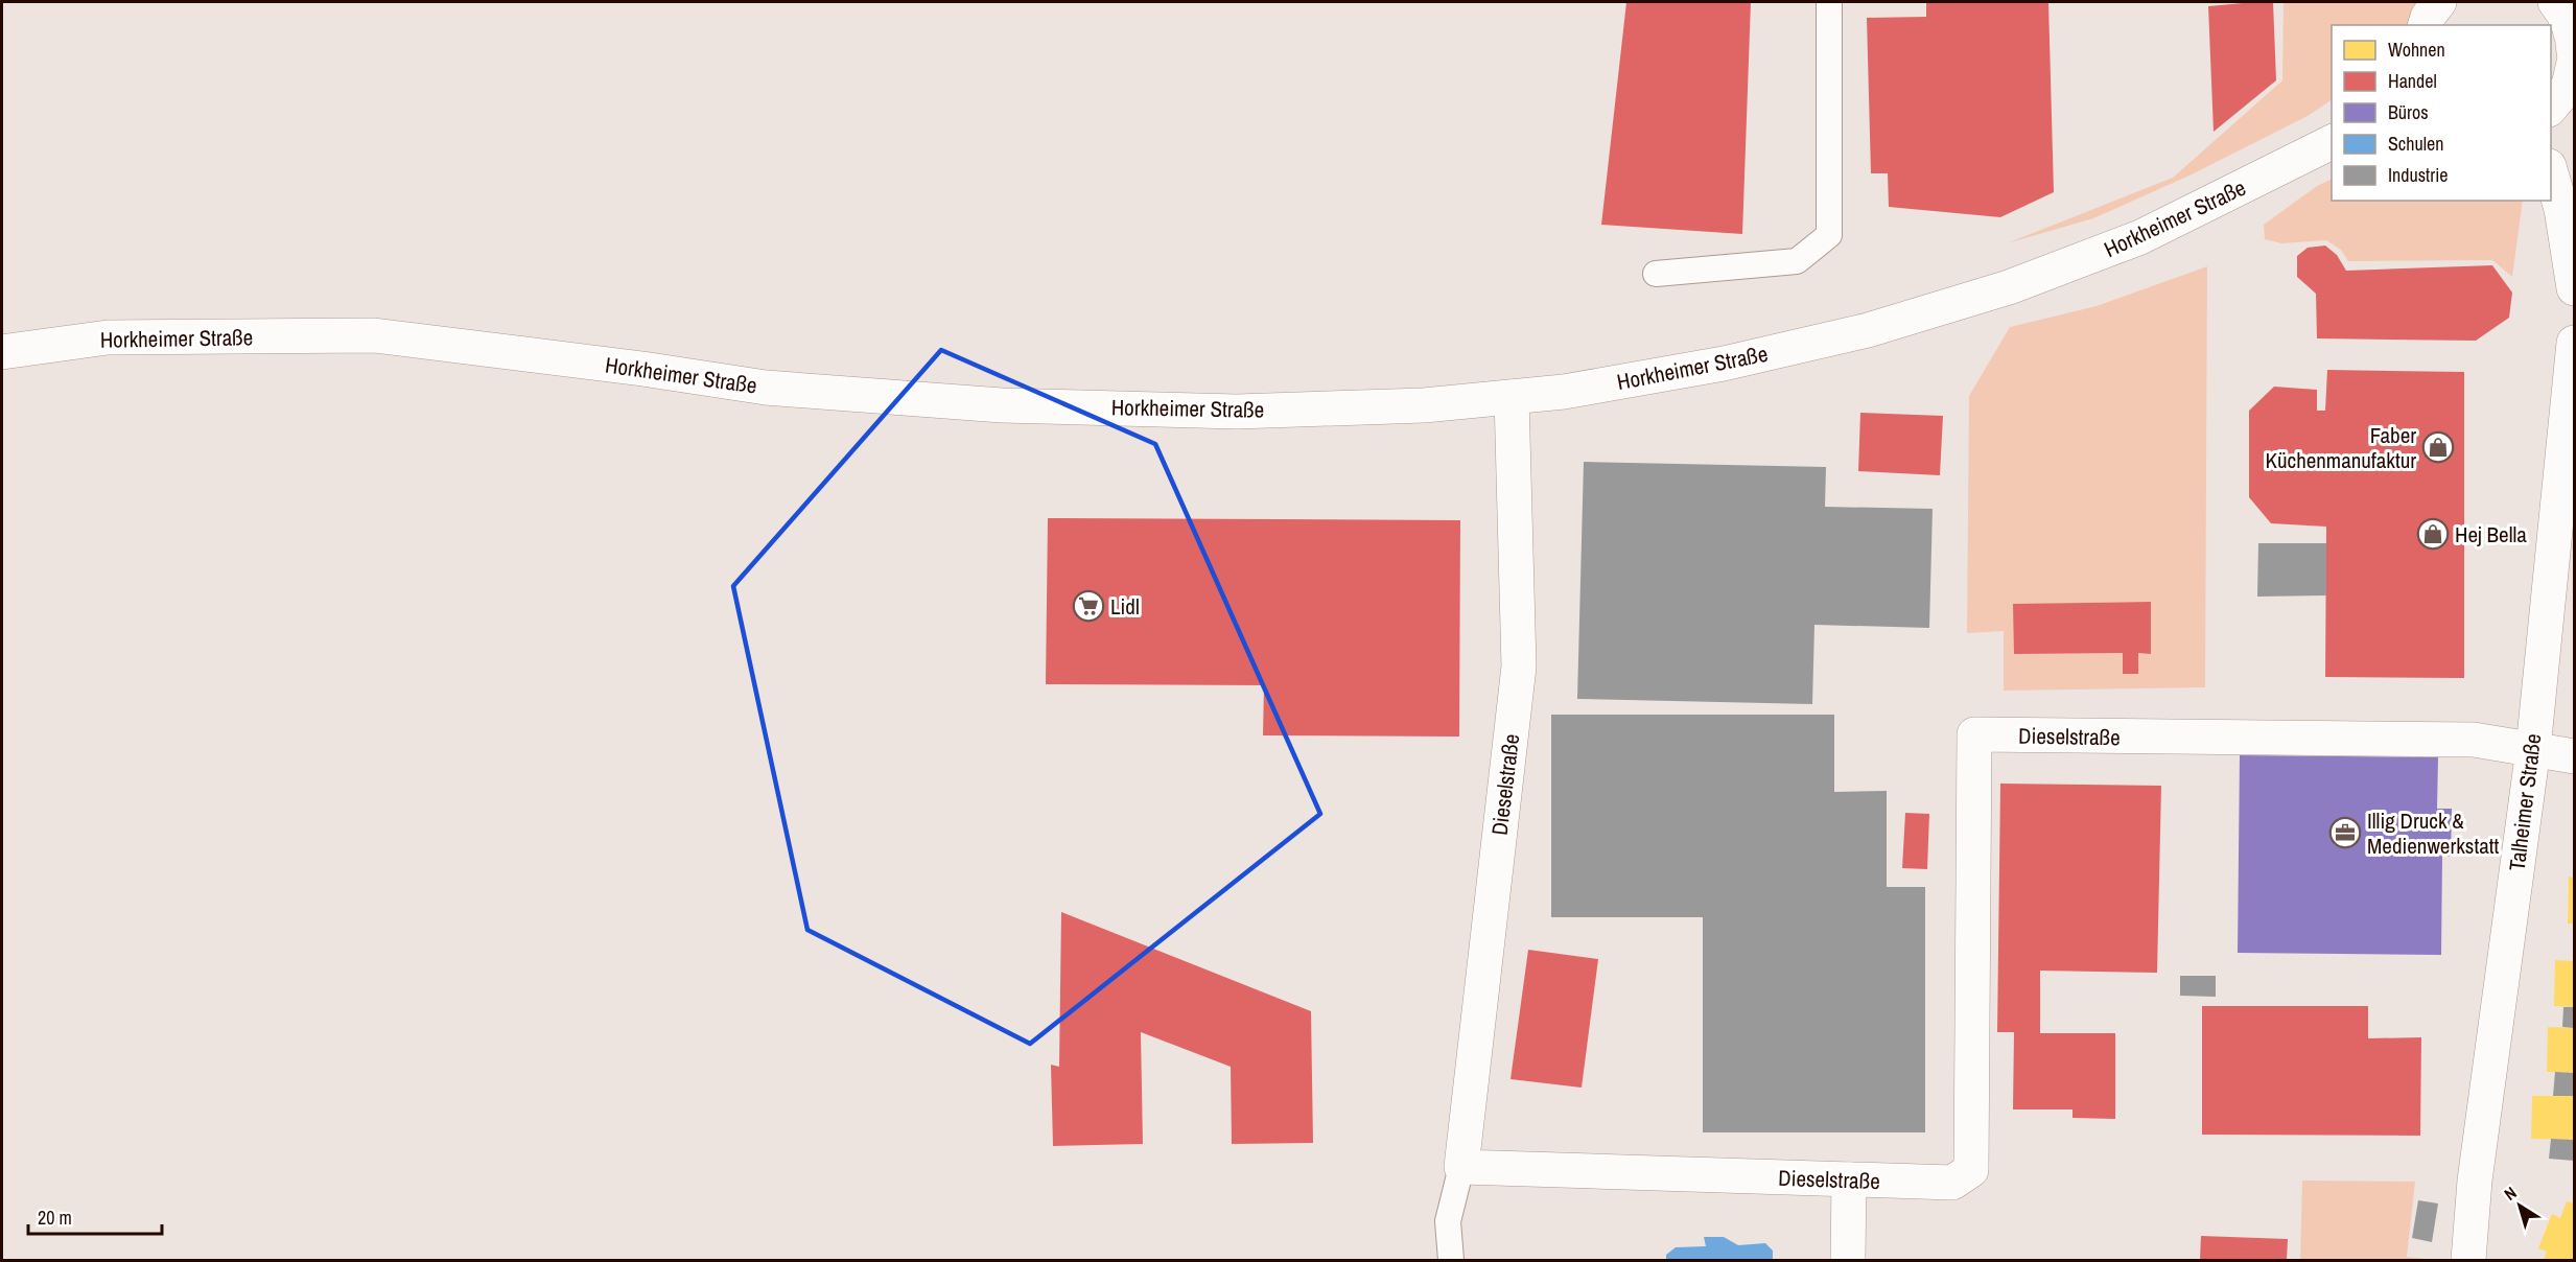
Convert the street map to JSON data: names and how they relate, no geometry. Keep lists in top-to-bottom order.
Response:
{
  "streets": {
    "street": ["Horkheimer Straße", "Dieselstraße", "Talheimer Straße"]
  },
  "crossings": [
    ["Horkheimer Straße", "Dieselstraße"],
    ["Dieselstraße", "Talheimer Straße"]
  ],
  "places": {
    "shop": ["Faber Küchenmanufaktur", "Hej Bella"],
    "supermarket": ["Lidl"],
    "office": ["Illig Druck & Medienwerkstatt"]
  },
  "legend": [
    "Wohnen",
    "Handel",
    "Büros",
    "Schulen",
    "Industrie"
  ],
  "scale_bar": "20 m",
  "north": "top left"
}
